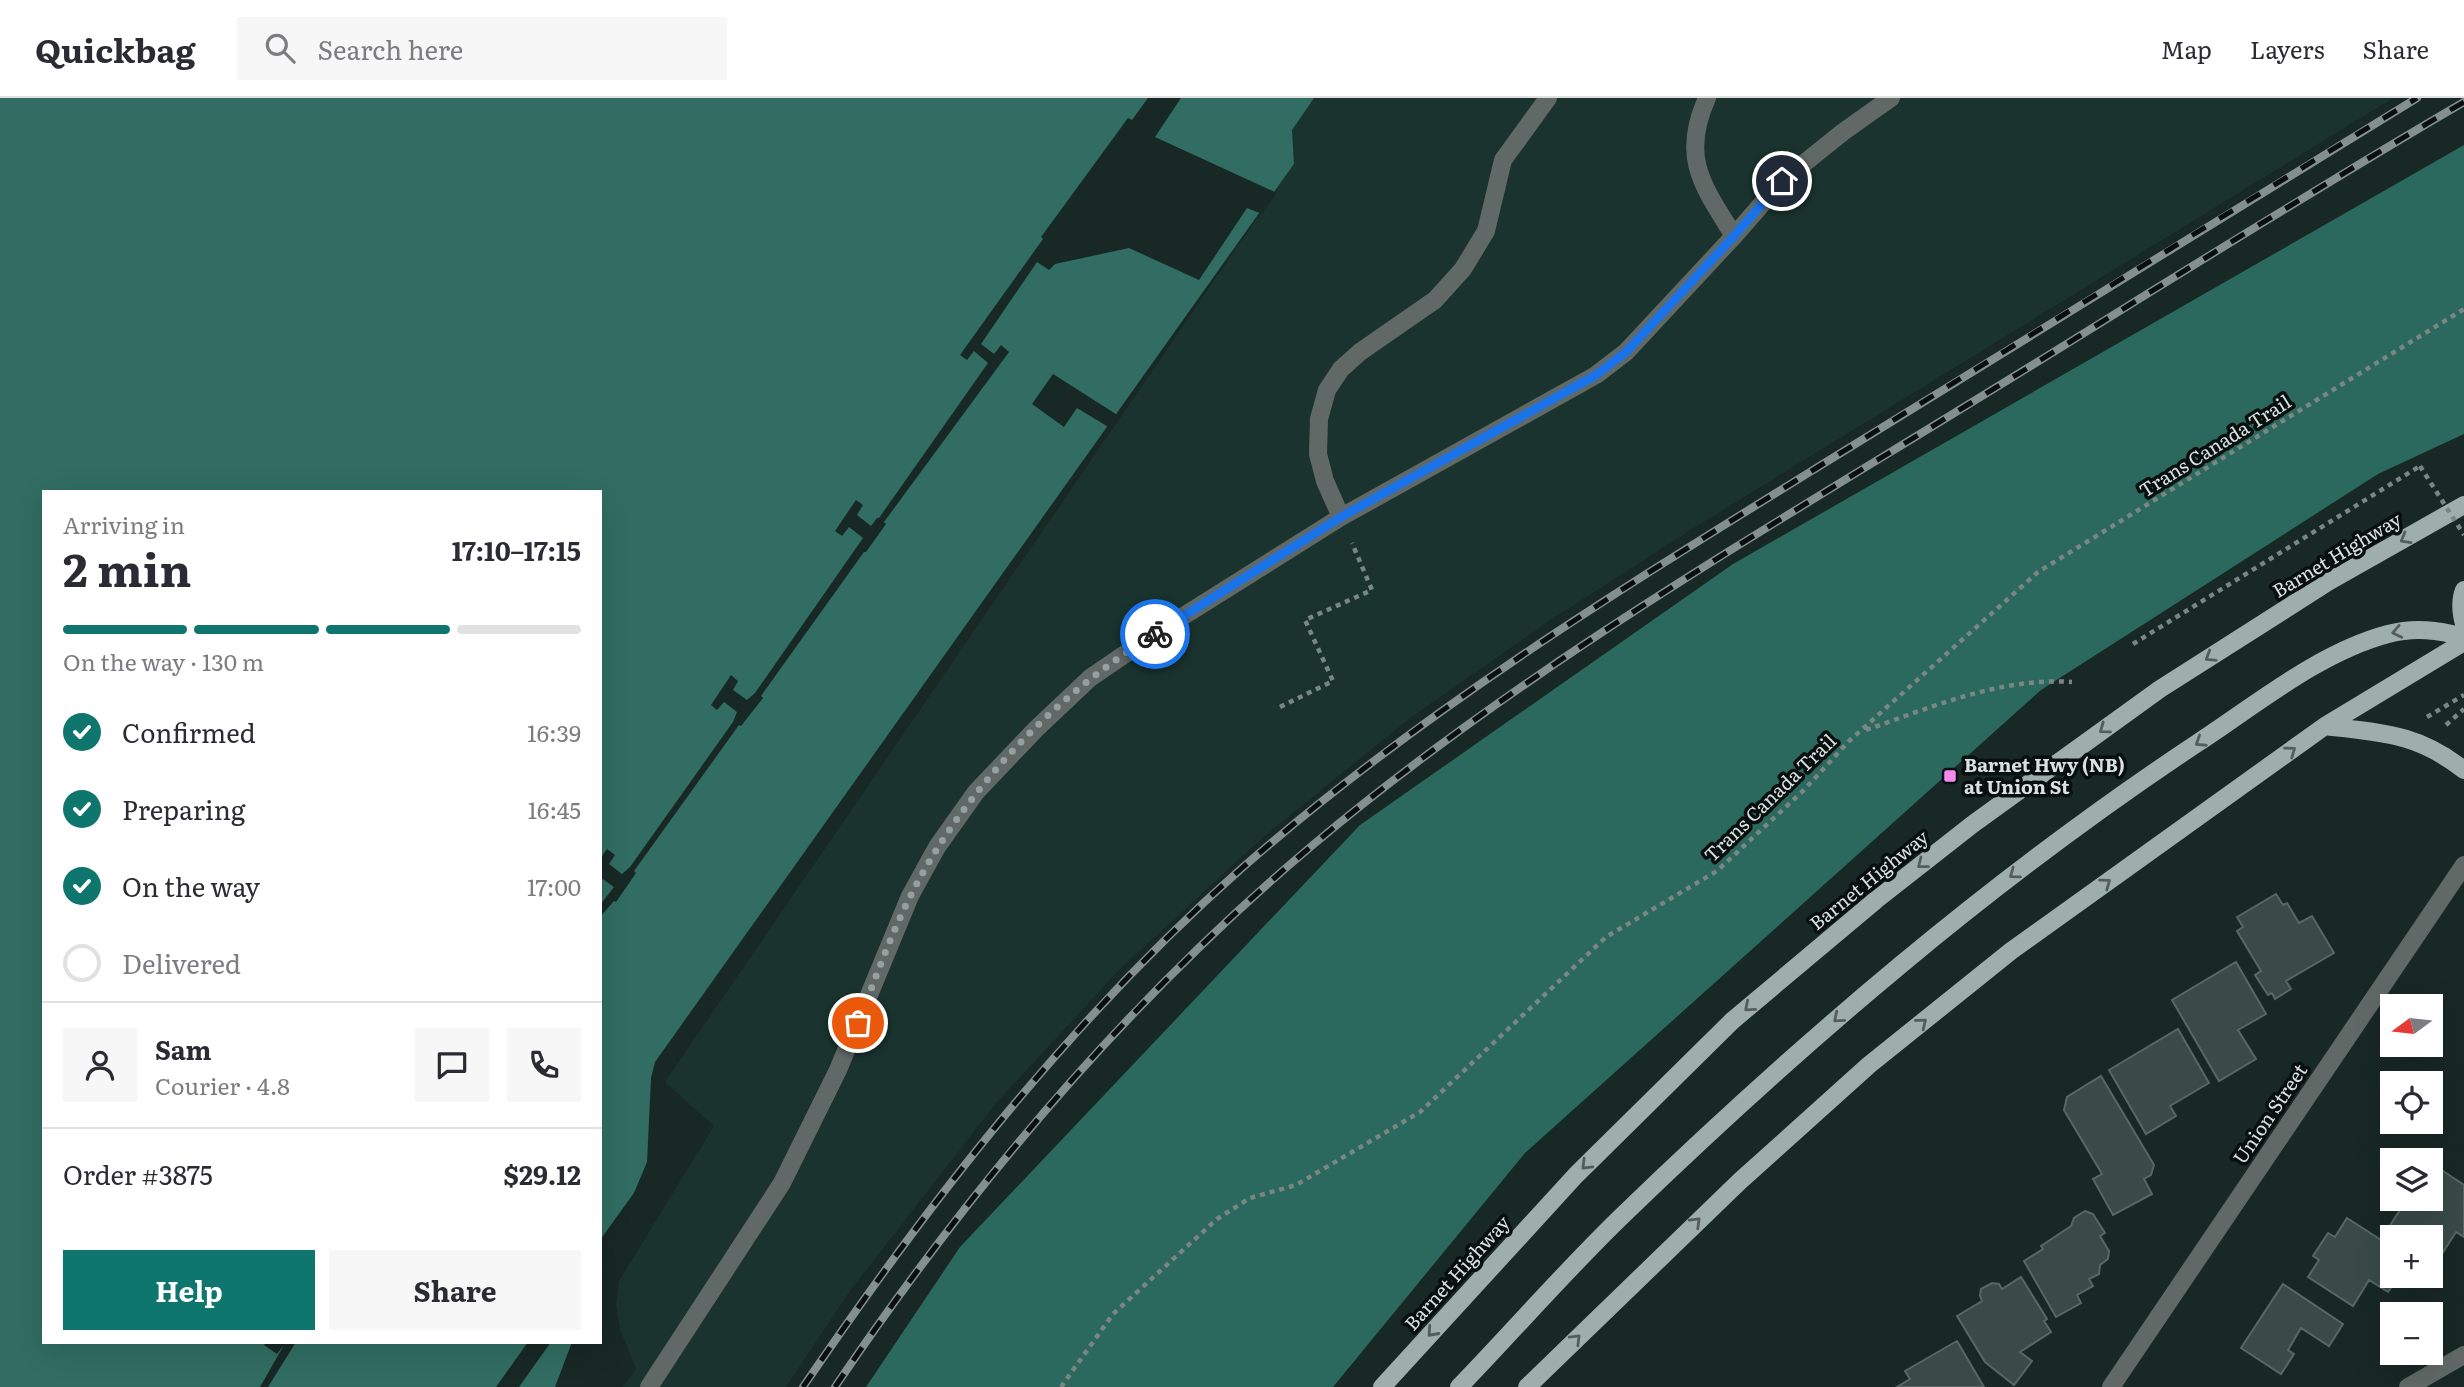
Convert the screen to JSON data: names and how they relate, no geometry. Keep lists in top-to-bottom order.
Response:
{
  "streets": {
    "main road": ["Barnet Highway"],
    "street": ["Union Street"],
    "path": ["Trans Canada Trail"]
  },
  "places": {
    "transit": ["Barnet Hwy (NB) at Union St"]
  },
  "north": "left",
  "page": {
    "header": "Quickbag",
    "search": "Search here",
    "nav": ["Map", "Layers", "Share"],
    "heading": ["2 min", "Arriving in", "17:10–17:15"],
    "panel": [
      "Sam",
      "Courier · 4.8",
      "Order #3875",
      "$29.12"
    ],
    "bar": "On the way · 130 m",
    "list": [
      ["Confirmed", "16:39"],
      ["Preparing", "16:45"],
      ["On the way", "17:00"],
      "Delivered"
    ],
    "map_buttons": ["+", "−"],
    "buttons": ["Help", "Share"]
  }
}
